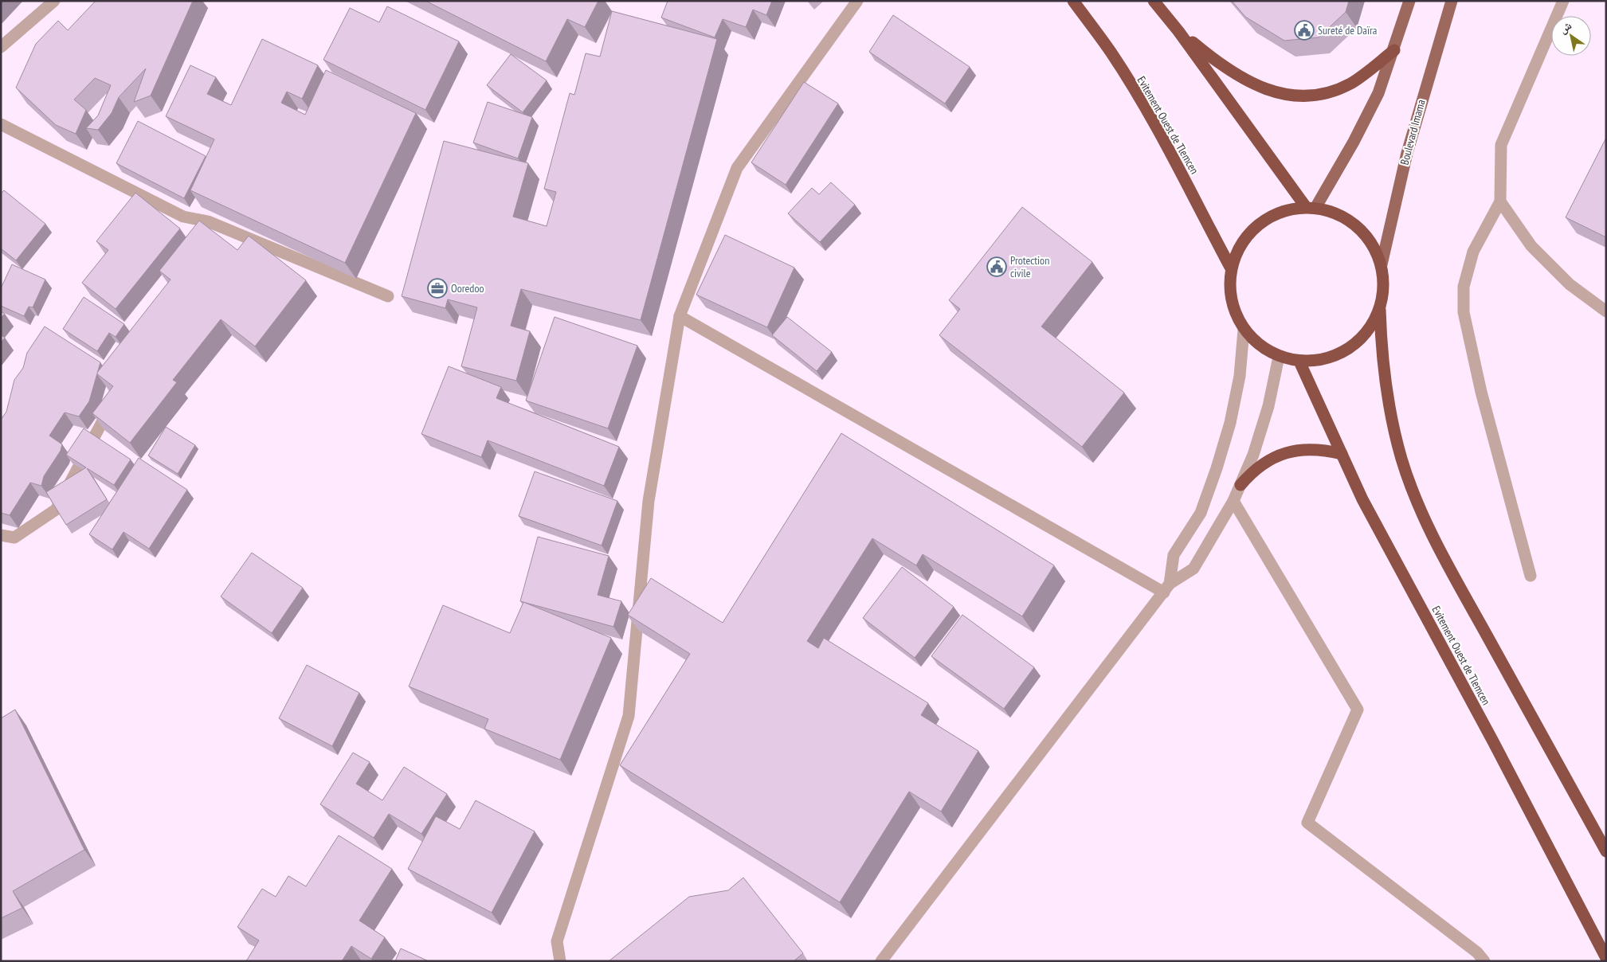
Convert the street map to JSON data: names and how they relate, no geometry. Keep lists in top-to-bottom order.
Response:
{
  "streets": {
    "highway": ["Evitement Ouest de Tlemcen"],
    "main road": ["Boulevard Imama"]
  },
  "places": {
    "public building": ["Sureté de Daïra", "Protection civile"],
    "office": ["Ooredoo"]
  },
  "north": "top left"
}
